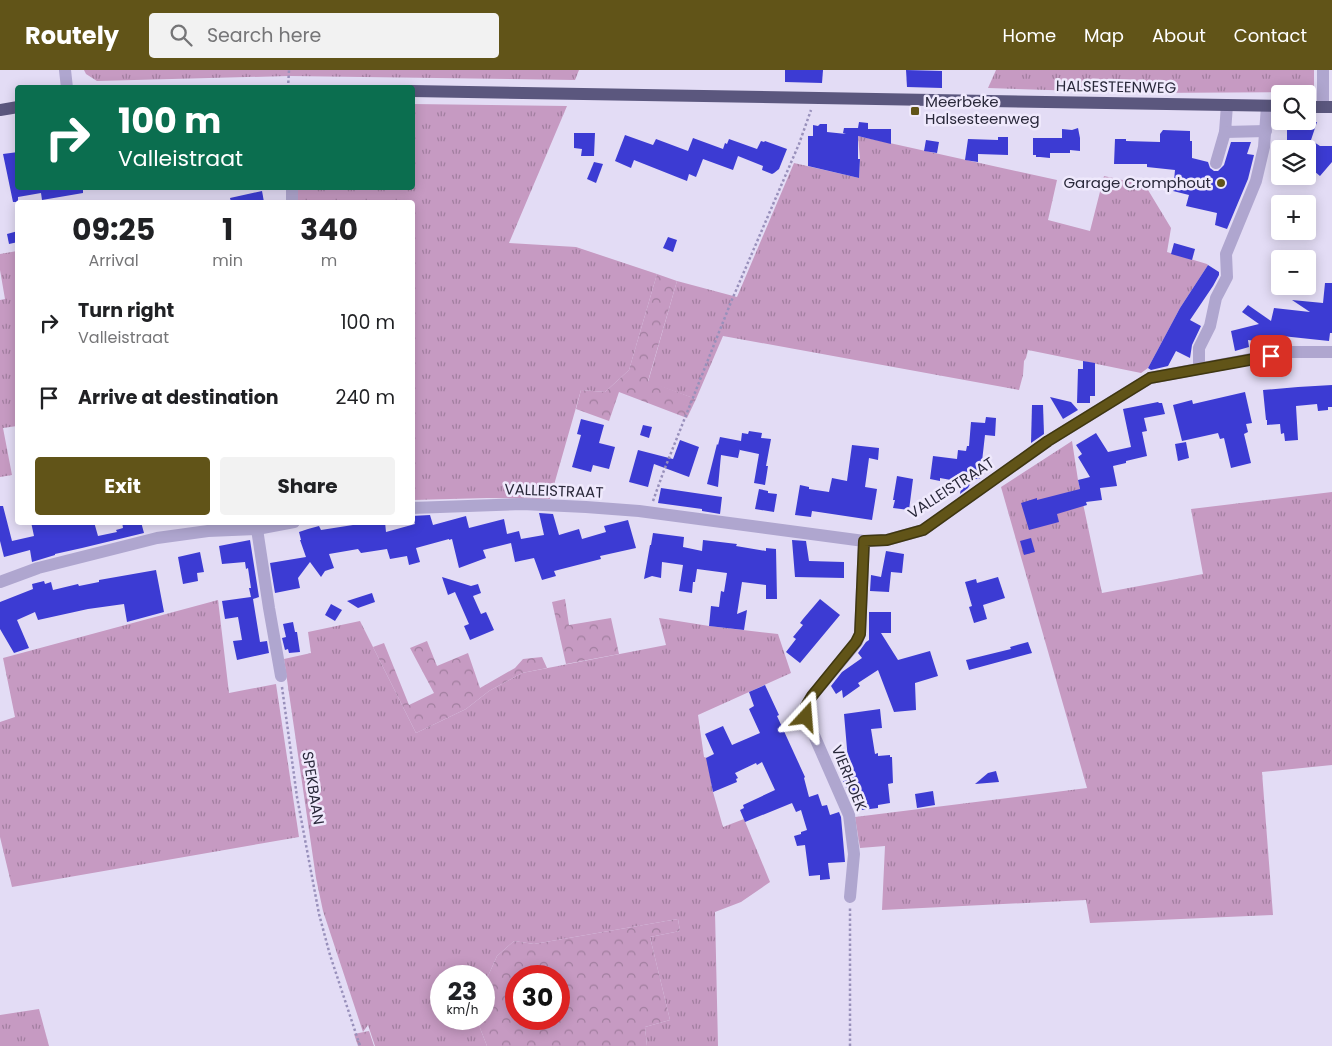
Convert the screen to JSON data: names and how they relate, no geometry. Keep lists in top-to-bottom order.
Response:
{
  "streets": {
    "main road": ["HALSESTEENWEG"],
    "street": ["VALLEISTRAAT", "VIERHOEK"],
    "path": ["SPEKBAAN"]
  },
  "crossings": [
    ["VALLEISTRAAT", "VIERHOEK"]
  ],
  "places": {
    "transit": ["Meerbeke Halsesteenweg"],
    "other": ["Garage Cromphout"]
  },
  "page": {
    "header": "Routely",
    "search": "Search here",
    "nav": [
      "Home",
      "Map",
      "About",
      "Contact"
    ],
    "map_buttons": ["+", "−"],
    "turn": ["100 m", "Valleistraat"],
    "eta": [
      "09:25",
      "Arrival",
      "1",
      "min",
      "340",
      "m"
    ],
    "list": [
      {
        "name": "Turn right",
        "note": "Valleistraat",
        "value": "100 m"
      },
      {
        "name": "Arrive at destination",
        "value": "240 m"
      }
    ],
    "buttons": ["Exit", "Share"],
    "speed": "23 km/h",
    "limit": "30"
  }
}
